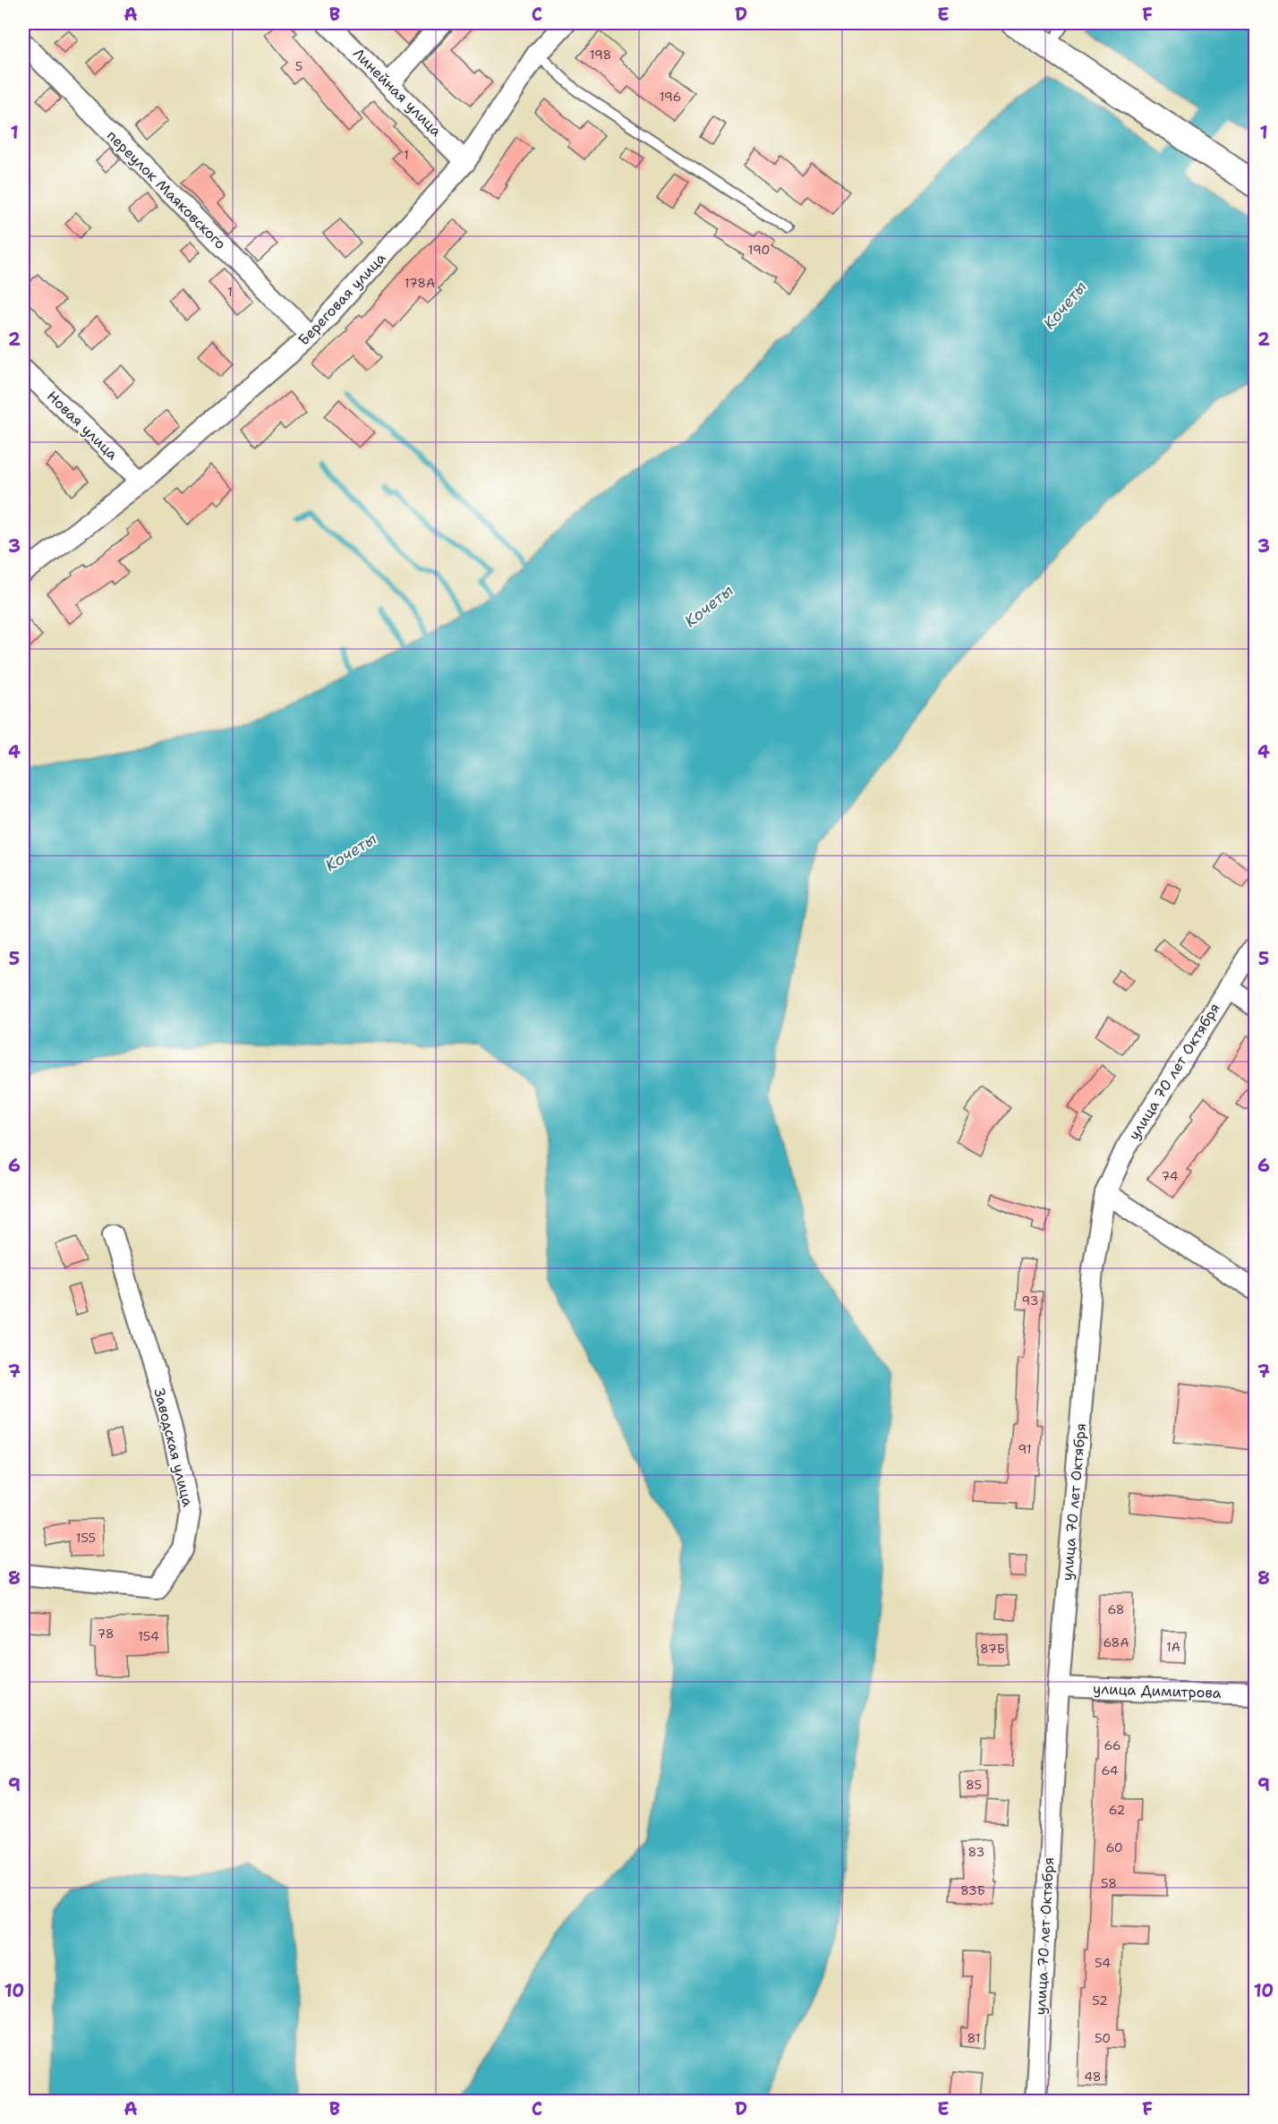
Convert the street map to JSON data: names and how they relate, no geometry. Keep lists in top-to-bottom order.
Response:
{
  "streets": {
    "street": [
      "Линейная улица",
      "переулок Маяковского",
      "Береговая улица",
      "Новая улица",
      "улица 70 лет Октября",
      "Заводская улица",
      "улица Димитрова"
    ]
  },
  "crossings": [
    ["Линейная улица", "Береговая улица"],
    ["переулок Маяковского", "Береговая улица"],
    ["Береговая улица", "Новая улица"],
    ["улица 70 лет Октября", "улица Димитрова"]
  ],
  "water": ["Кочеты"],
  "house_numbers": [
    "198",
    "5",
    "196",
    "1",
    "190",
    "178А",
    "1",
    "74",
    "93",
    "91",
    "155",
    "68",
    "78",
    "154",
    "68А",
    "1А",
    "87Б",
    "66",
    "64",
    "85",
    "62",
    "60",
    "83",
    "58",
    "83Б",
    "54",
    "52",
    "81",
    "50",
    "48"
  ],
  "grid": {
    "columns": [
      "A",
      "B",
      "C",
      "D",
      "E",
      "F"
    ],
    "rows": [
      "1",
      "2",
      "3",
      "4",
      "5",
      "6",
      "7",
      "8",
      "9",
      "10"
    ]
  }
}
